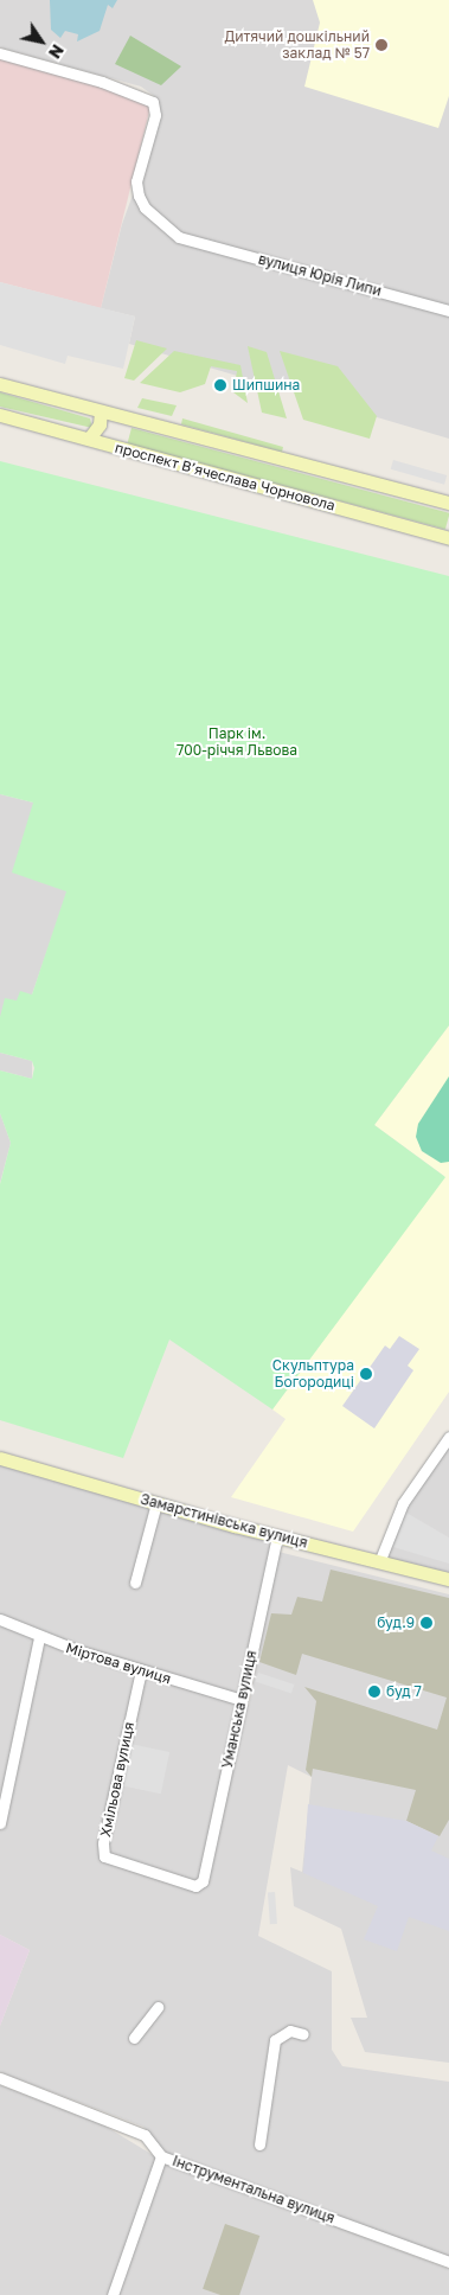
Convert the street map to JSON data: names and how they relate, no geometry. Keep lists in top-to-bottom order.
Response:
{
  "streets": {
    "main road": ["проспект Вʼячеслава Чорновола", "Замарстинівська вулиця"],
    "street": [
      "вулиця Юрія Липи",
      "Міртова вулиця",
      "Уманська вулиця",
      "Хмільова вулиця",
      "Інструментальна вулиця"
    ]
  },
  "crossings": [
    ["Замарстинівська вулиця", "Уманська вулиця"],
    ["Міртова вулиця", "Уманська вулиця"],
    ["Міртова вулиця", "Хмільова вулиця"],
    ["Уманська вулиця", "Хмільова вулиця"]
  ],
  "parks": ["Парк ім. 700-річчя Львова"],
  "places": [
    "Дитячий дошкільний заклад № 57",
    "Шипшина",
    "Скульптура Богородиці",
    "буд.9",
    "буд 7"
  ],
  "north": "bottom right"
}
